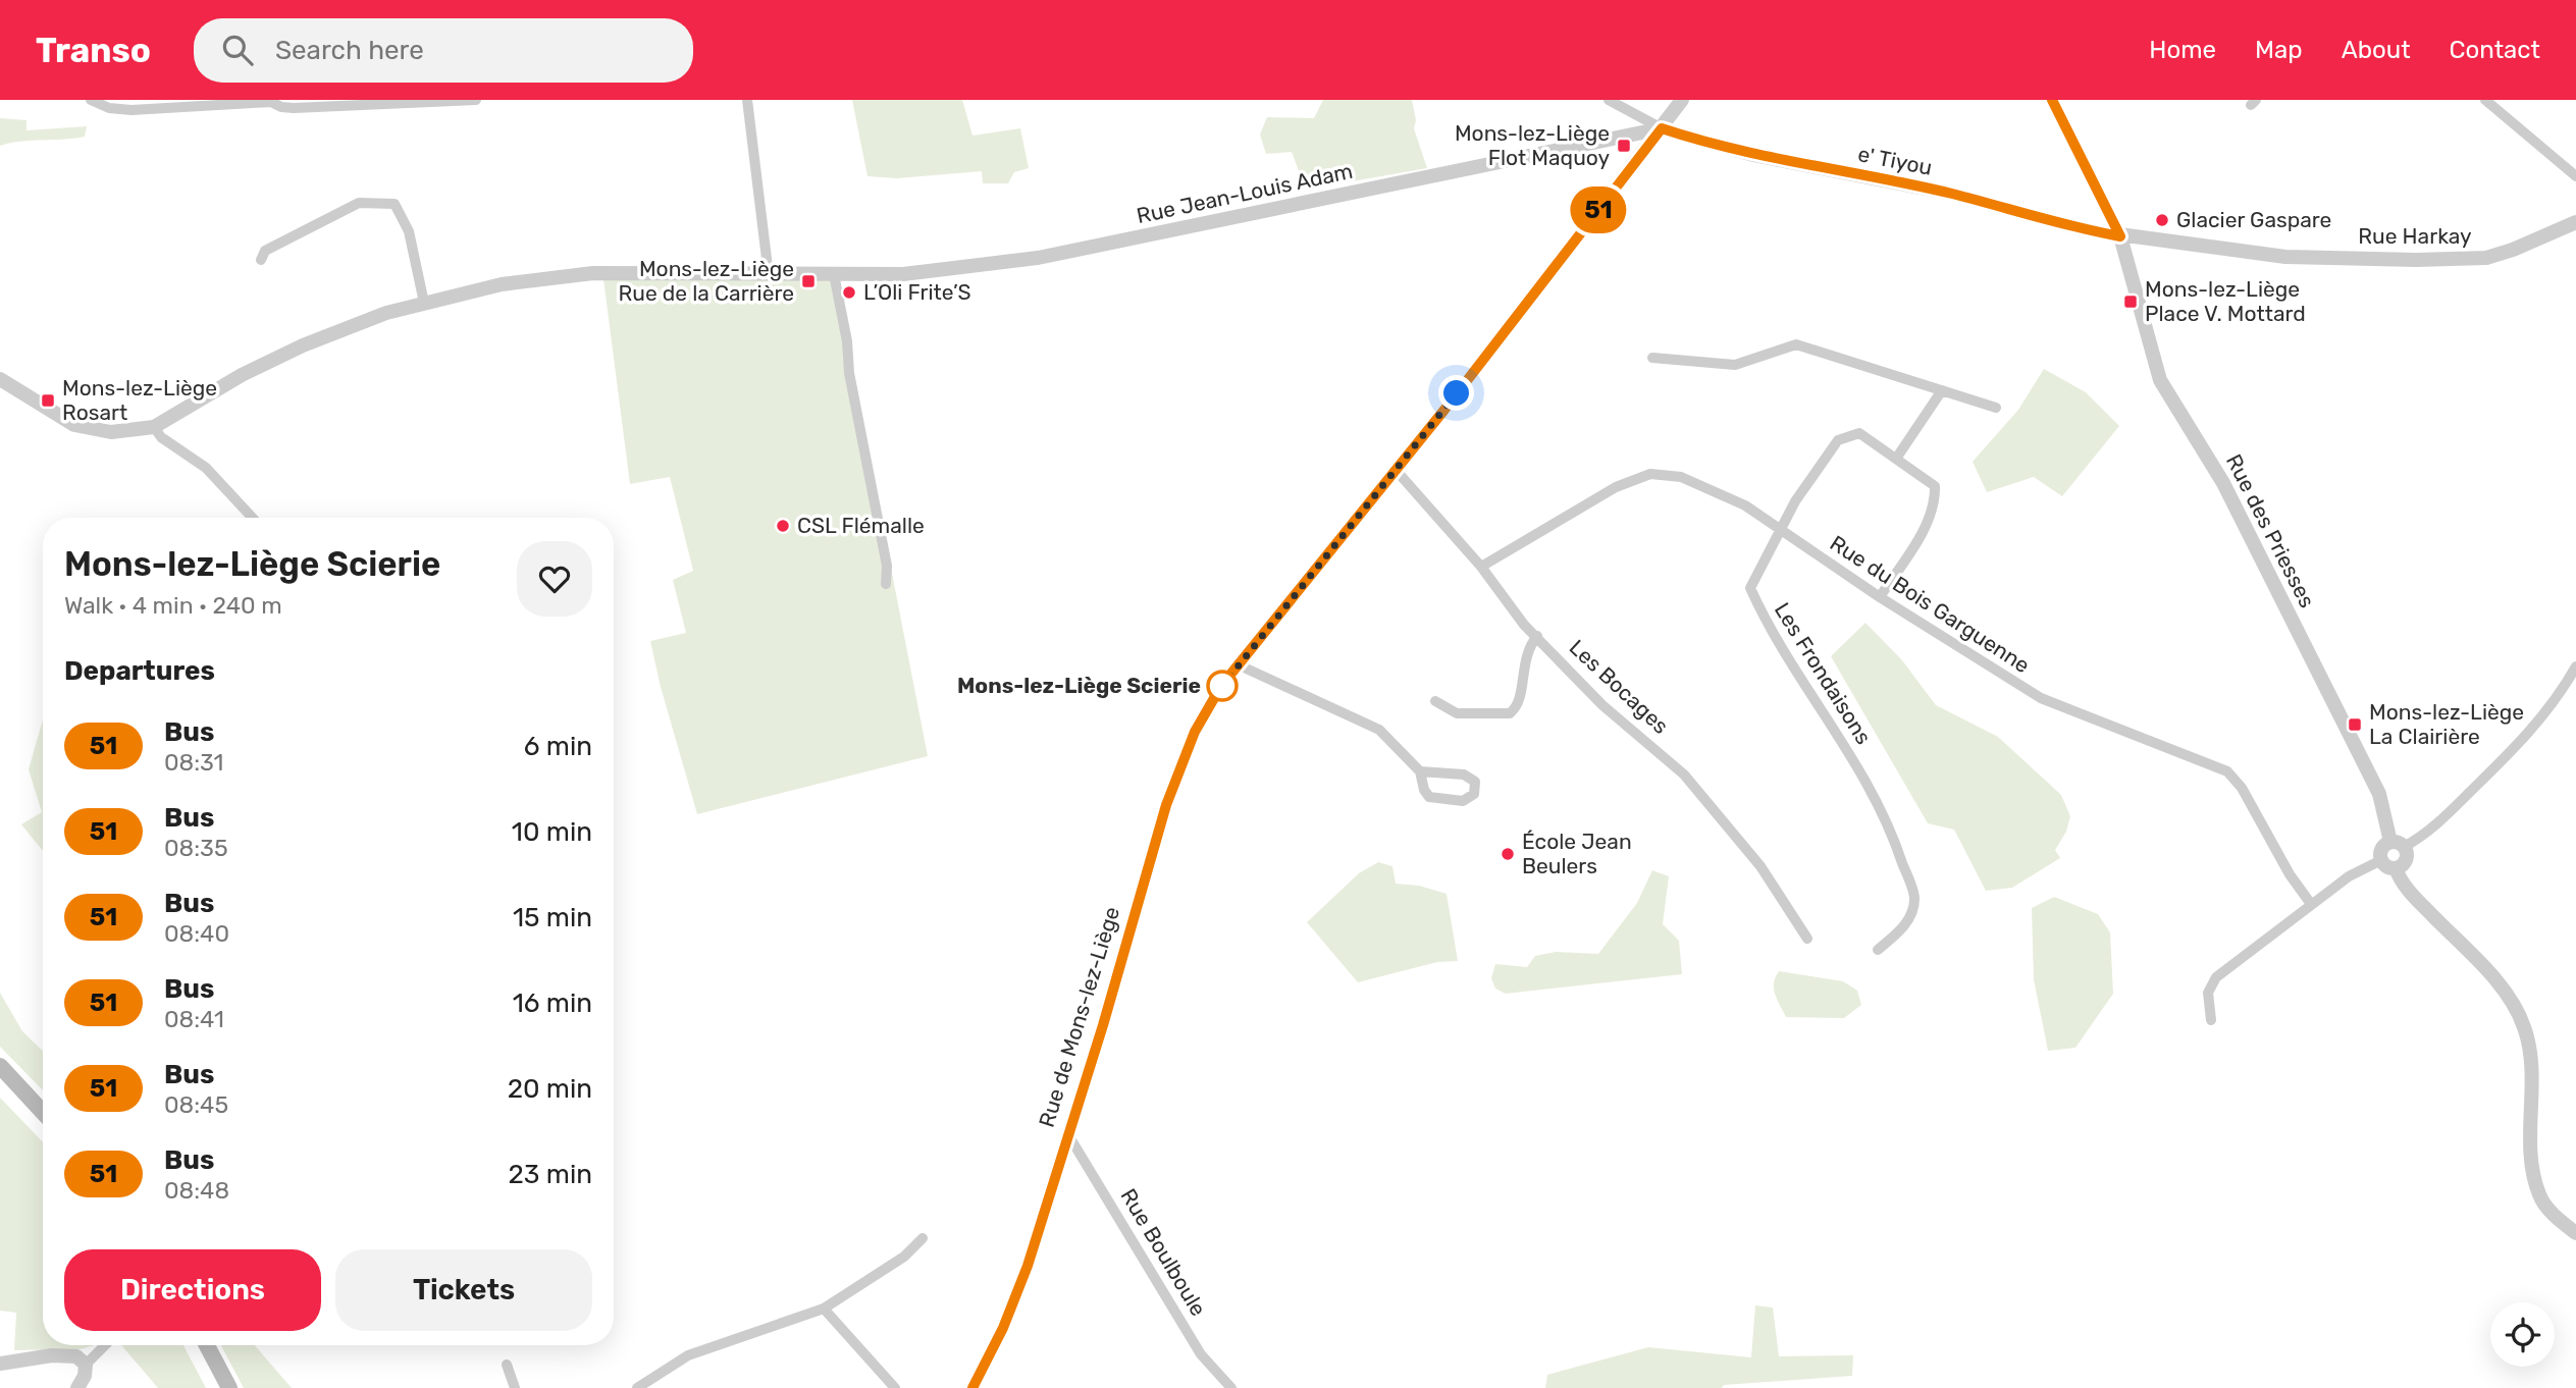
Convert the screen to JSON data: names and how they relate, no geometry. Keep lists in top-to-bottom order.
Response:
{
  "streets": {
    "street": [
      "e' Tiyou",
      "Rue Jean-Louis Adam",
      "Rue Harkay",
      "Rue des Priesses",
      "Rue du Bois Garguenne",
      "Les Frondaisons",
      "Les Bocages",
      "Rue de Mons-lez-Liège",
      "Rue Boulboule"
    ]
  },
  "crossings": [
    ["e' Tiyou", "Rue Jean-Louis Adam"],
    ["e' Tiyou", "Rue Harkay"],
    ["e' Tiyou", "Rue des Priesses"],
    ["e' Tiyou", "Rue de Mons-lez-Liège"],
    ["Rue Jean-Louis Adam", "Rue de Mons-lez-Liège"],
    ["Rue Harkay", "Rue des Priesses"],
    ["Rue du Bois Garguenne", "Les Frondaisons"],
    ["Rue du Bois Garguenne", "Les Bocages"],
    ["Les Bocages", "Rue de Mons-lez-Liège"],
    ["Rue de Mons-lez-Liège", "Rue Boulboule"]
  ],
  "places": {
    "transit": [
      "Mons-lez-Liège Flot Maquoy",
      "Mons-lez-Liège Rue de la Carrière",
      "Mons-lez-Liège Place V. Mottard",
      "Mons-lez-Liège Rosart",
      "Mons-lez-Liège La Clairière"
    ],
    "other": [
      "Glacier Gaspare",
      "L’Oli Frite’S",
      "CSL Flémalle",
      "Mons-lez-Liège Scierie",
      "École Jean Beulers"
    ]
  },
  "lines": ["bus line 51"],
  "page": {
    "header": "Transo",
    "search": "Search here",
    "nav": [
      "Home",
      "Map",
      "About",
      "Contact"
    ],
    "on_map": "51",
    "heading": [
      ["Mons-lez-Liège Scierie", "Walk · 4 min · 240 m"],
      "Departures"
    ],
    "list": [
      {
        "mark": "51",
        "name": "Bus",
        "note": "08:31",
        "value": "6 min"
      },
      {
        "mark": "51",
        "name": "Bus",
        "note": "08:35",
        "value": "10 min"
      },
      {
        "mark": "51",
        "name": "Bus",
        "note": "08:40",
        "value": "15 min"
      },
      {
        "mark": "51",
        "name": "Bus",
        "note": "08:41",
        "value": "16 min"
      },
      {
        "mark": "51",
        "name": "Bus",
        "note": "08:45",
        "value": "20 min"
      },
      {
        "mark": "51",
        "name": "Bus",
        "note": "08:48",
        "value": "23 min"
      }
    ],
    "buttons": ["Directions", "Tickets"]
  }
}
